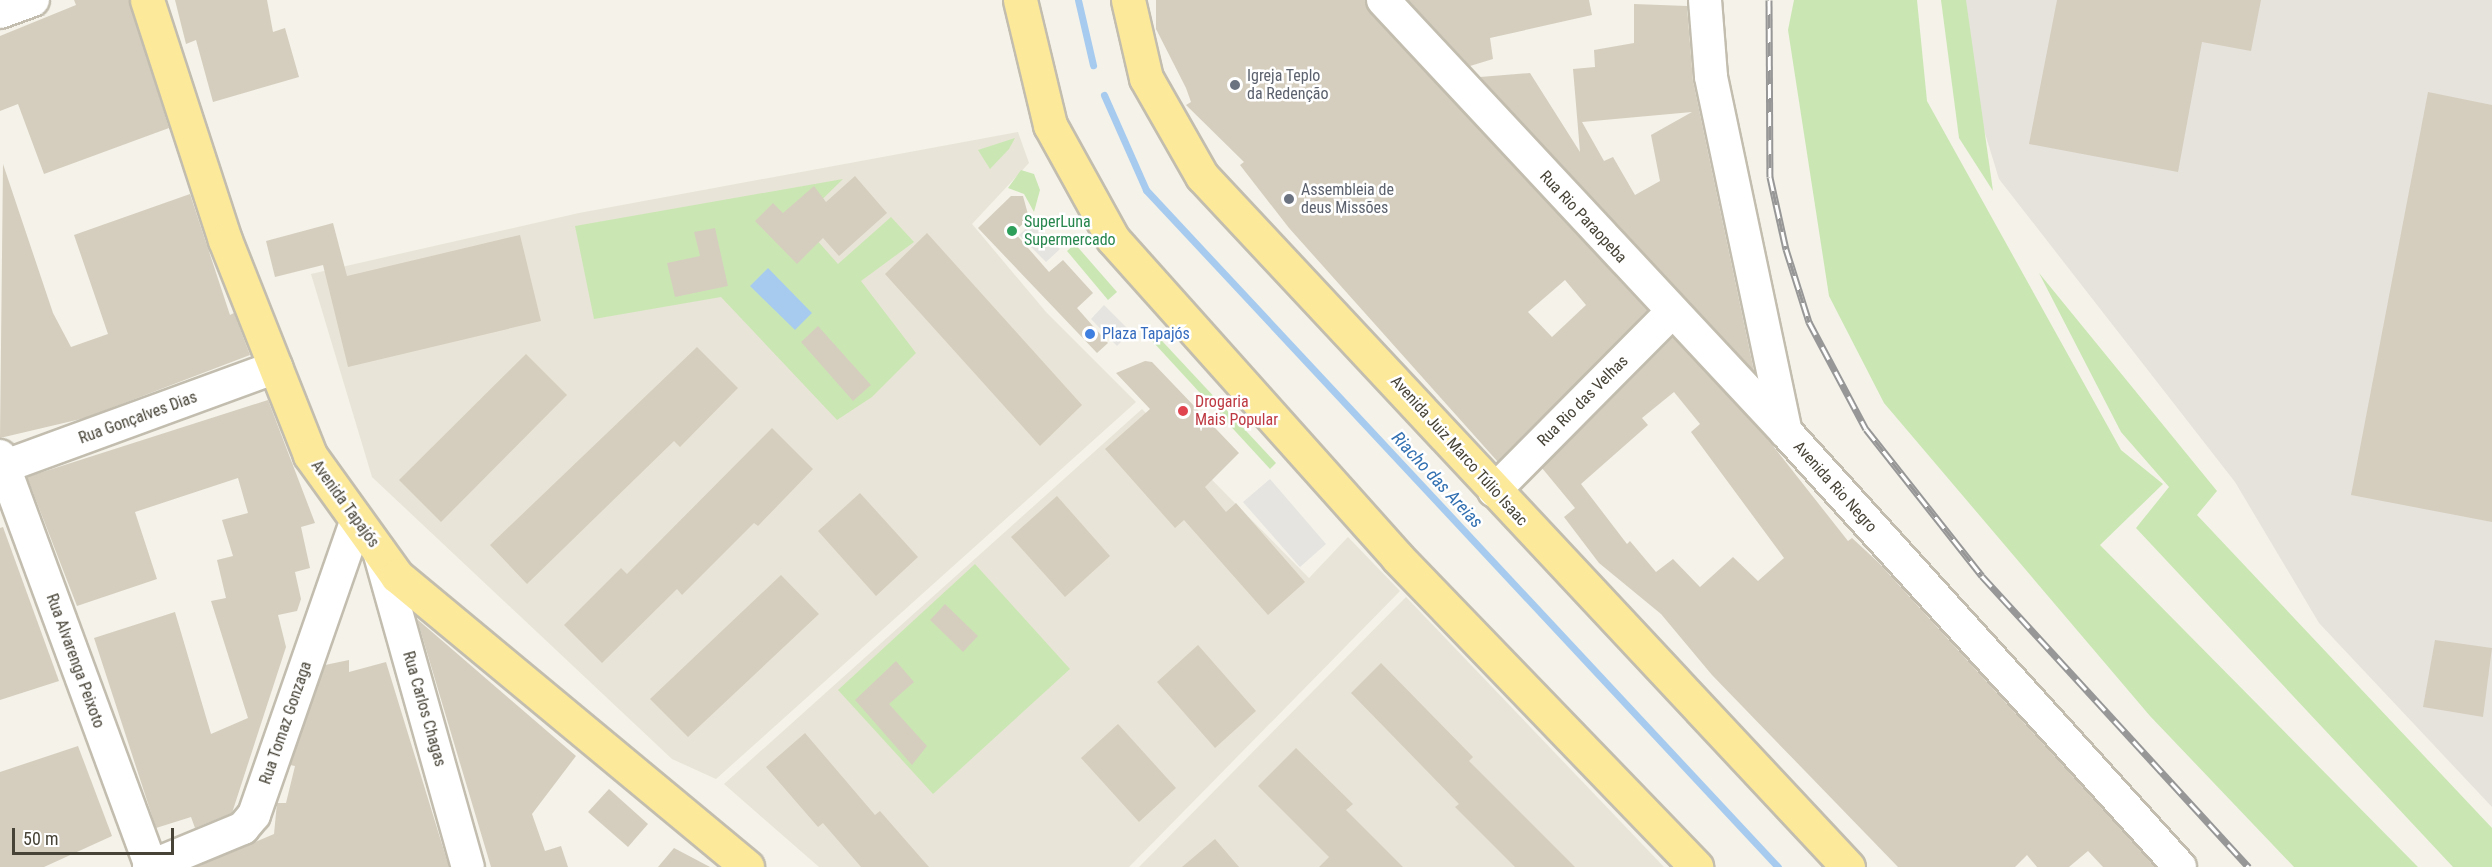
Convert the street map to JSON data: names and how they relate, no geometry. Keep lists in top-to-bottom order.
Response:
{
  "streets": {
    "main road": ["Avenida Juiz Marco Túlio Isaac", "Avenida Tapajós"],
    "street": [
      "Rua Rio Paraopeba",
      "Rua Rio das Velhas",
      "Rua Gonçalves Dias",
      "Avenida Rio Negro",
      "Rua Alvarenga Peixoto",
      "Rua Carlos Chagas",
      "Rua Tomaz Gonzaga"
    ]
  },
  "crossings": [
    ["Rua Rio Paraopeba", "Rua Rio das Velhas"],
    ["Rua Rio Paraopeba", "Avenida Rio Negro"],
    ["Rua Rio das Velhas", "Avenida Juiz Marco Túlio Isaac"],
    ["Rua Gonçalves Dias", "Avenida Tapajós"],
    ["Rua Gonçalves Dias", "Rua Alvarenga Peixoto"],
    ["Avenida Tapajós", "Rua Carlos Chagas"],
    ["Avenida Tapajós", "Rua Tomaz Gonzaga"],
    ["Rua Alvarenga Peixoto", "Rua Tomaz Gonzaga"]
  ],
  "water": ["Riacho das Areias"],
  "places": [
    "Igreja Teplo da Redenção",
    "Assembleia de deus Missões",
    "SuperLuna Supermercado",
    "Plaza Tapajós",
    "Drogaria Mais Popular"
  ],
  "scale_bar": "50 m"
}
